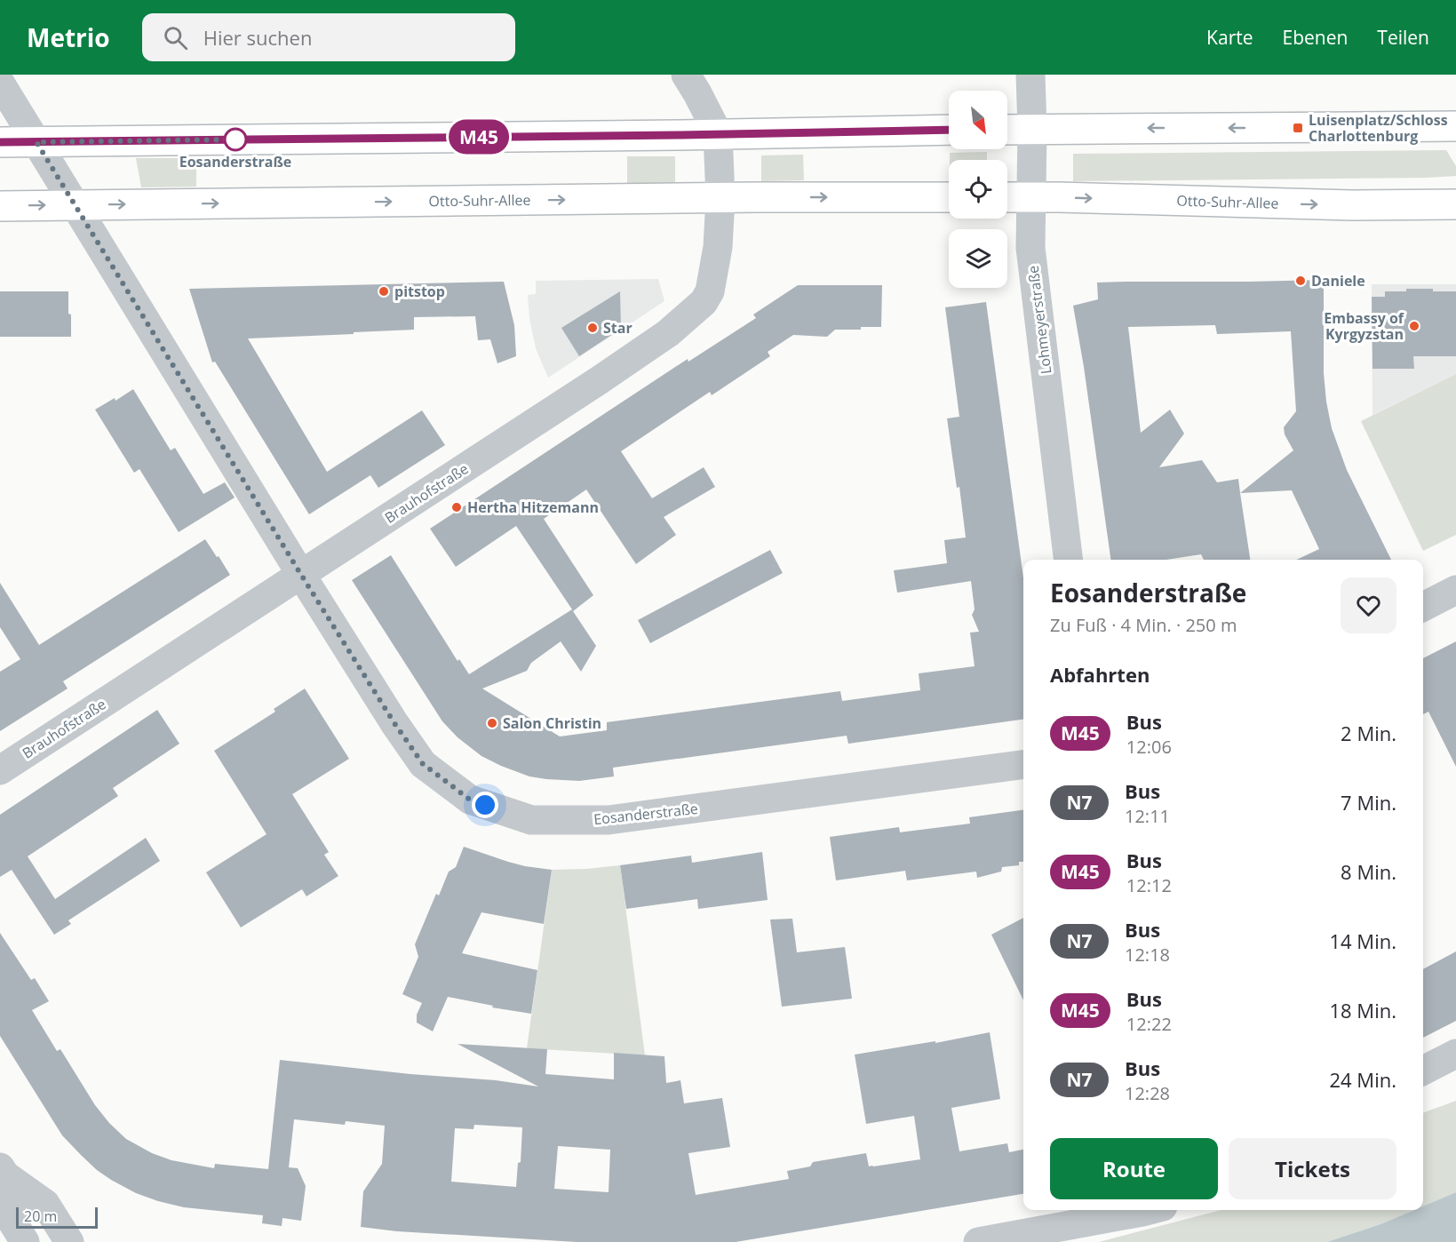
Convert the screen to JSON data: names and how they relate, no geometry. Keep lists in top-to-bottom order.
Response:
{
  "streets": {
    "main road": ["Otto-Suhr-Allee"],
    "street": ["Lohmeyerstraße", "Brauhofstraße", "Eosanderstraße"]
  },
  "crossings": [
    ["Otto-Suhr-Allee", "Lohmeyerstraße"],
    ["Otto-Suhr-Allee", "Brauhofstraße"],
    ["Otto-Suhr-Allee", "Eosanderstraße"],
    ["Brauhofstraße", "Eosanderstraße"]
  ],
  "places": {
    "transit": ["Luisenplatz/Schloss Charlottenburg"],
    "other": [
      "Eosanderstraße",
      "Daniele",
      "pitstop",
      "Embassy of Kyrgyzstan",
      "Star",
      "Hertha Hitzemann",
      "Salon Christin"
    ]
  },
  "lines": ["bus line M45"],
  "scale_bar": "20 m",
  "north": "bottom right",
  "page": {
    "header": "Metrio",
    "search": "Hier suchen",
    "nav": ["Karte", "Ebenen", "Teilen"],
    "on_map": "M45",
    "heading": [
      ["Eosanderstraße", "Zu Fuß · 4 Min. · 250 m"],
      "Abfahrten"
    ],
    "list": [
      {
        "mark": "M45",
        "name": "Bus",
        "note": "12:06",
        "value": "2 Min."
      },
      {
        "mark": "N7",
        "name": "Bus",
        "note": "12:11",
        "value": "7 Min."
      },
      {
        "mark": "M45",
        "name": "Bus",
        "note": "12:12",
        "value": "8 Min."
      },
      {
        "mark": "N7",
        "name": "Bus",
        "note": "12:18",
        "value": "14 Min."
      },
      {
        "mark": "M45",
        "name": "Bus",
        "note": "12:22",
        "value": "18 Min."
      },
      {
        "mark": "N7",
        "name": "Bus",
        "note": "12:28",
        "value": "24 Min."
      }
    ],
    "buttons": ["Route", "Tickets"],
    "scale": "20 m"
  }
}
